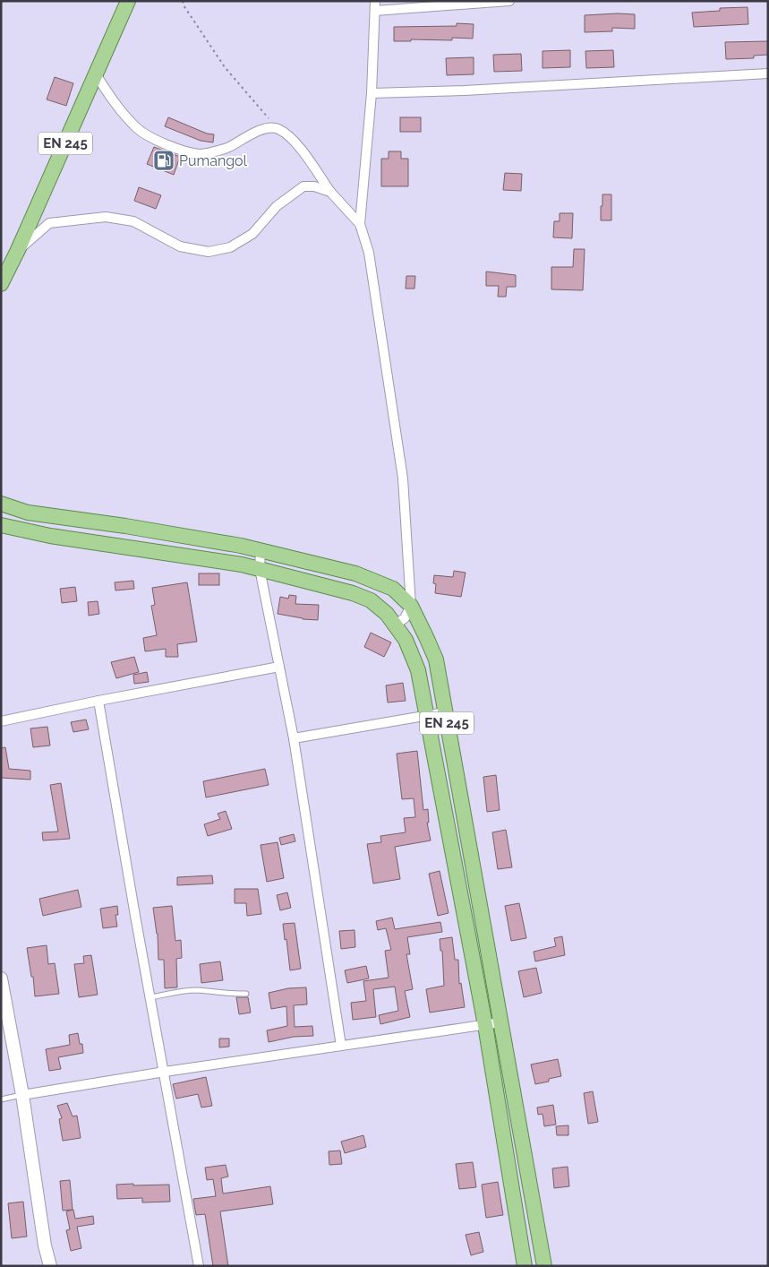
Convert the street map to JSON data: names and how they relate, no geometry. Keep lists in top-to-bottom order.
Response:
{
  "streets": {
    "main road": ["EN 245"]
  },
  "places": {
    "fuel station": ["Pumangol"]
  }
}
